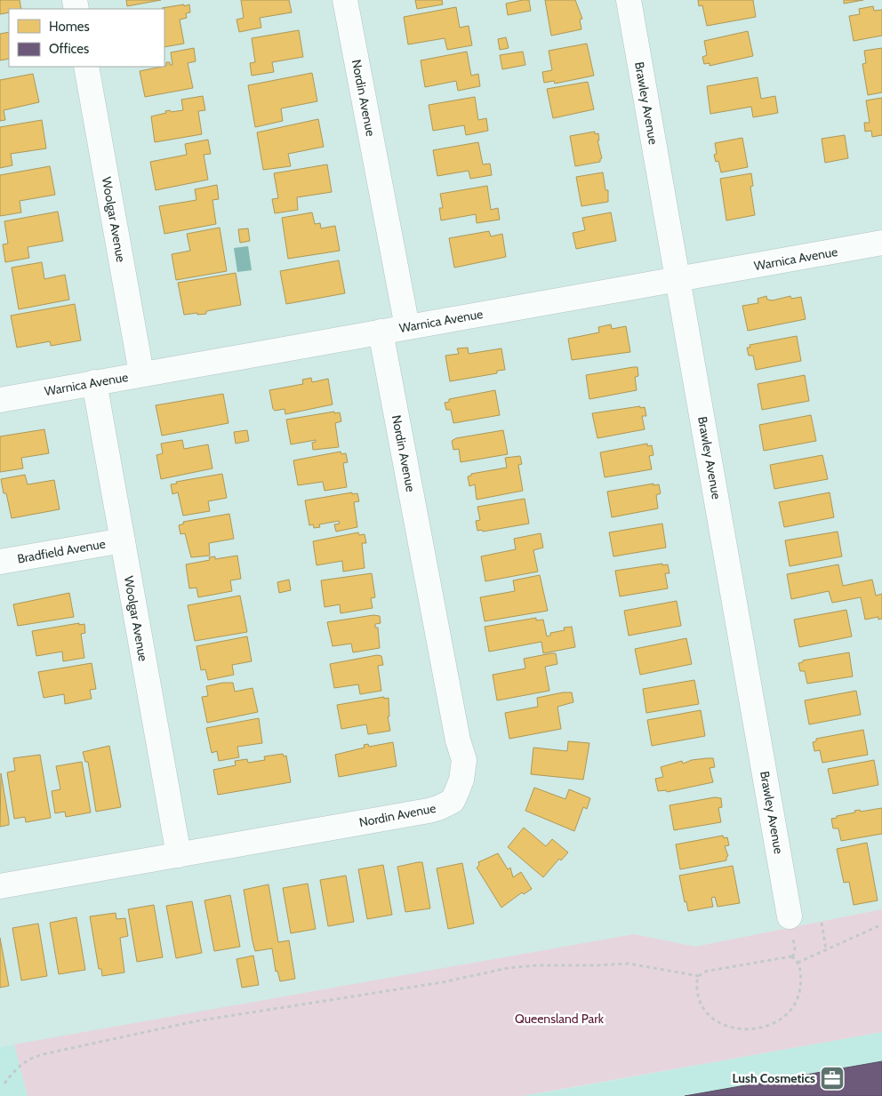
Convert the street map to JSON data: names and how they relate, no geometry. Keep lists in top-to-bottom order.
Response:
{
  "streets": {
    "street": [
      "Nordin Avenue",
      "Brawley Avenue",
      "Woolgar Avenue",
      "Warnica Avenue",
      "Bradfield Avenue"
    ]
  },
  "crossings": [
    ["Nordin Avenue", "Woolgar Avenue"],
    ["Nordin Avenue", "Warnica Avenue"],
    ["Brawley Avenue", "Warnica Avenue"],
    ["Woolgar Avenue", "Warnica Avenue"],
    ["Woolgar Avenue", "Bradfield Avenue"]
  ],
  "parks": ["Queensland Park"],
  "places": {
    "office": ["Lush Cosmetics"]
  },
  "legend": ["Homes", "Offices"]
}
